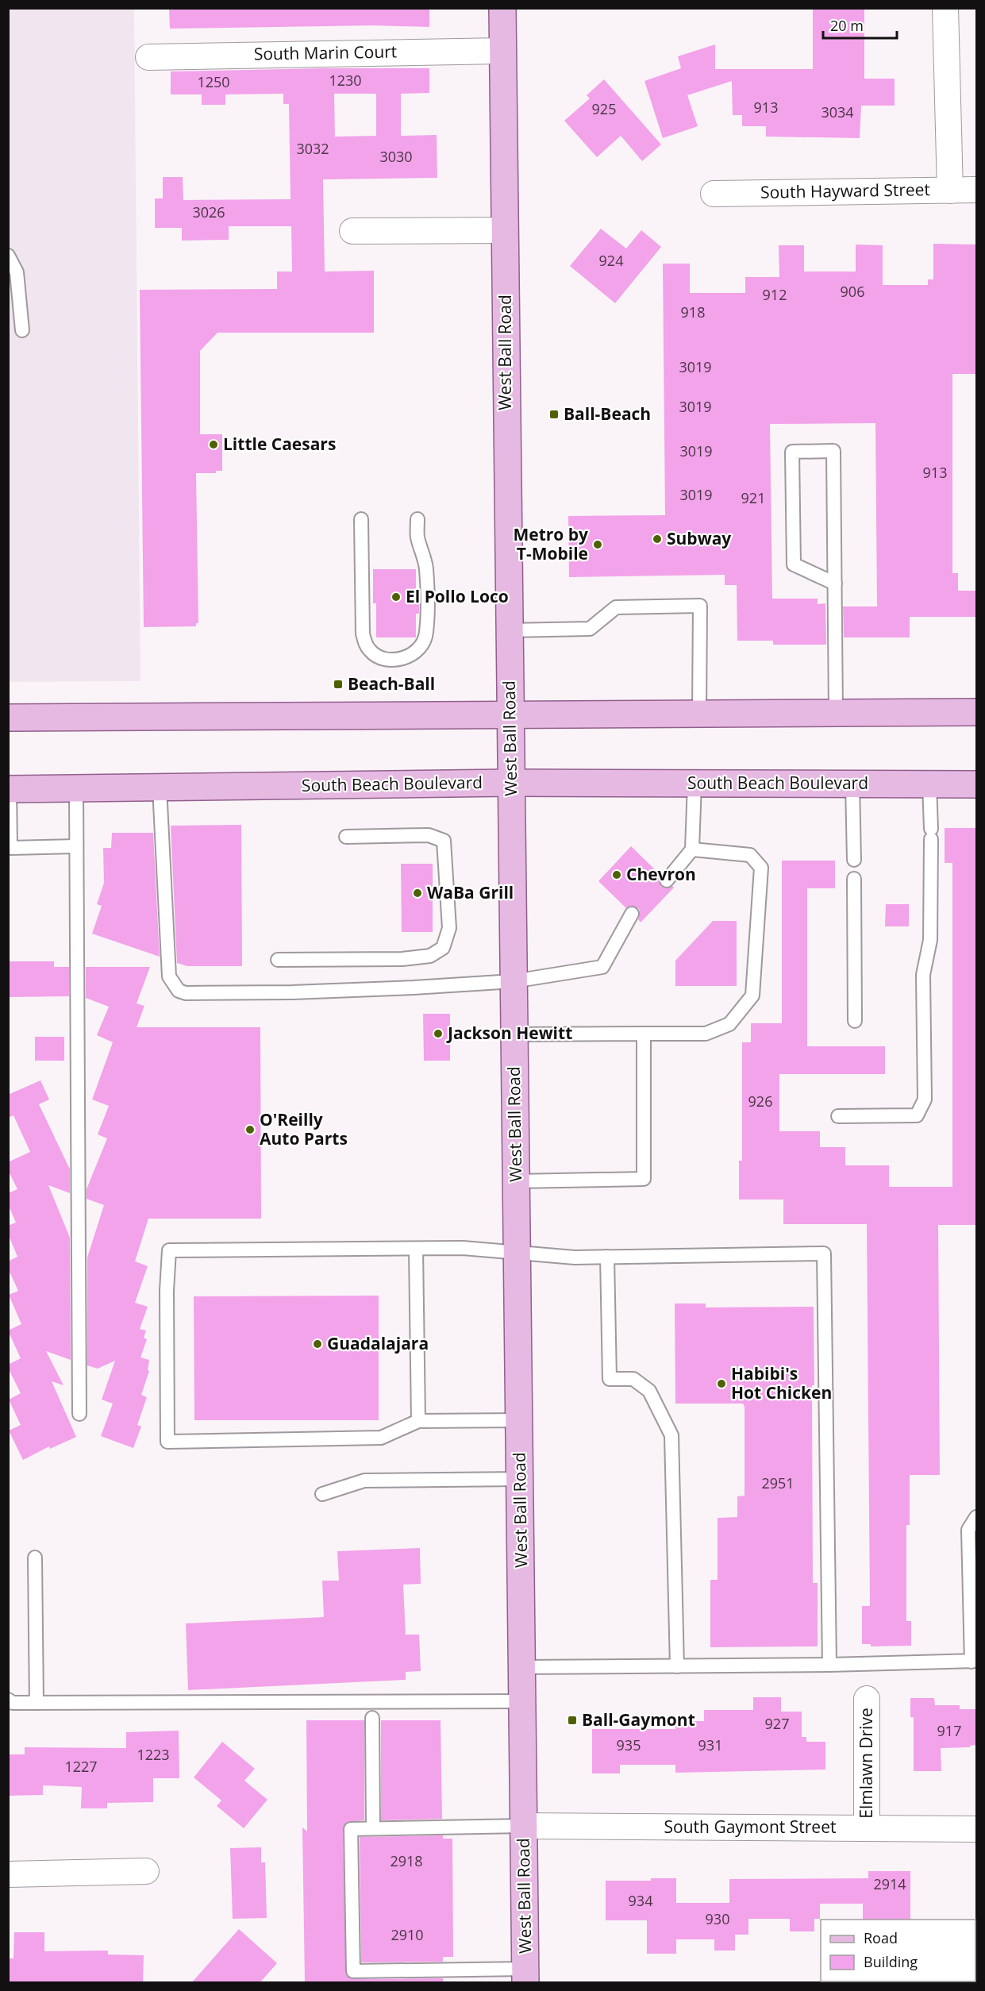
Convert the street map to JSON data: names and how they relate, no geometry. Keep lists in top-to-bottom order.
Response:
{
  "streets": {
    "main road": ["West Ball Road", "South Beach Boulevard"],
    "street": [
      "South Marin Court",
      "South Hayward Street",
      "Elmlawn Drive",
      "South Gaymont Street"
    ]
  },
  "crossings": [
    ["South Marin Court", "West Ball Road"],
    ["West Ball Road", "South Beach Boulevard"],
    ["West Ball Road", "South Gaymont Street"],
    ["Elmlawn Drive", "South Gaymont Street"]
  ],
  "places": {
    "transit": ["Ball-Beach", "Beach-Ball", "Ball-Gaymont"],
    "other": [
      "Little Caesars",
      "Subway",
      "Metro by T-Mobile",
      "El Pollo Loco",
      "Chevron",
      "WaBa Grill",
      "Jackson Hewitt",
      "O'Reilly Auto Parts",
      "Guadalajara",
      "Habibi's Hot Chicken"
    ]
  },
  "house_numbers": [
    "1230",
    "1250",
    "913",
    "925",
    "3034",
    "3032",
    "3030",
    "3026",
    "924",
    "906",
    "912",
    "918",
    "3019",
    "3019",
    "3019",
    "913",
    "3019",
    "921",
    "926",
    "2951",
    "927",
    "917",
    "935",
    "931",
    "1223",
    "1227",
    "2918",
    "2914",
    "934",
    "930",
    "2910"
  ],
  "legend": ["Road", "Building"],
  "scale_bar": "20 m"
}
